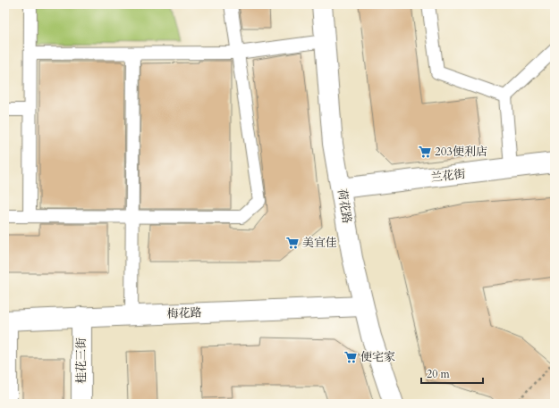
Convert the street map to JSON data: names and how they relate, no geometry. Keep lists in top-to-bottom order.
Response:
{
  "streets": {
    "street": [
      "兰花街",
      "荷花路",
      "梅花路",
      "桂花三街"
    ]
  },
  "crossings": [
    ["兰花街", "荷花路"],
    ["荷花路", "梅花路"],
    ["梅花路", "桂花三街"]
  ],
  "places": {
    "supermarket": ["203便利店", "美宜佳", "便宅家"]
  },
  "scale_bar": "20 m"
}
